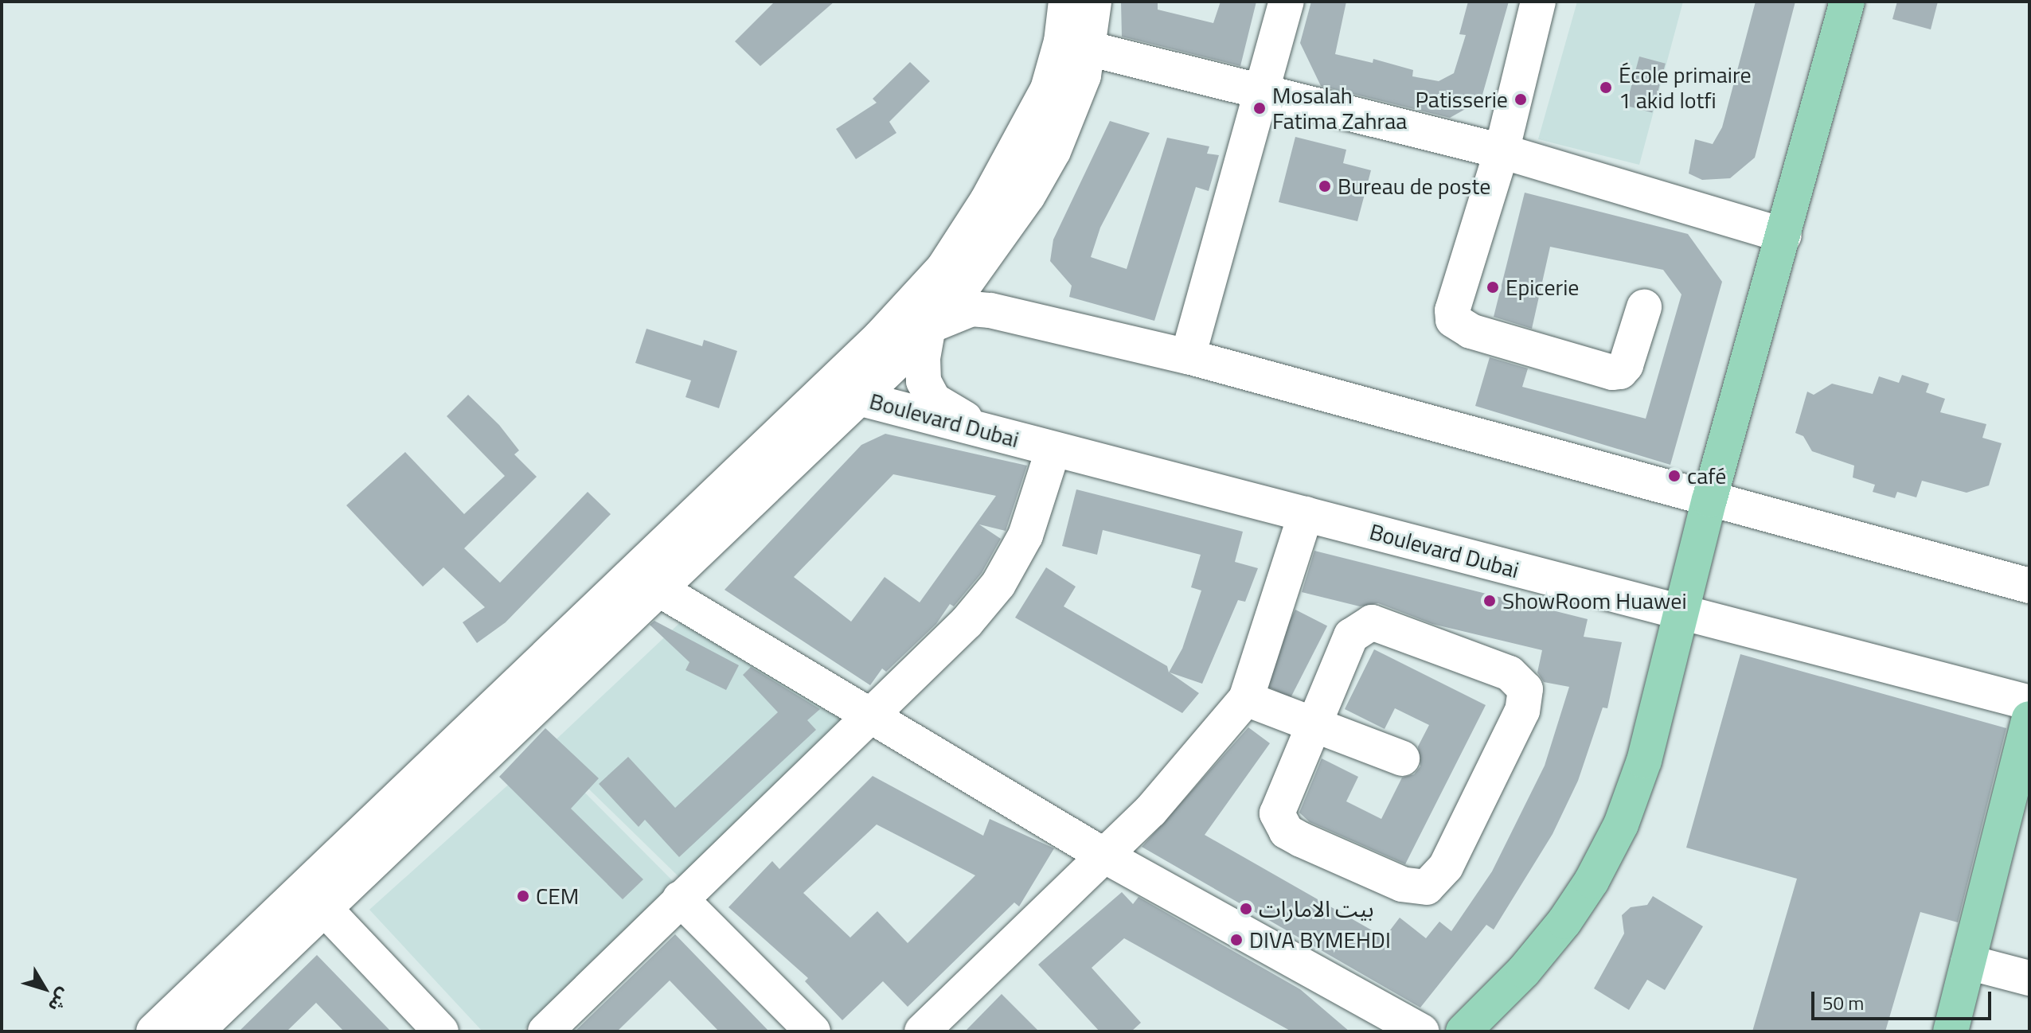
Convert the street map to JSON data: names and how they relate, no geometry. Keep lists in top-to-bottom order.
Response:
{
  "streets": {
    "street": ["Boulevard Dubai"]
  },
  "places": [
    "École primaire 1 akid lotfi",
    "Patisserie",
    "Mosalah Fatima Zahraa",
    "Bureau de poste",
    "Epicerie",
    "café",
    "ShowRoom Huawei",
    "CEM",
    "بيت الامارات",
    "DIVA BYMEHDI"
  ],
  "scale_bar": "50 m",
  "north": "bottom right"
}
